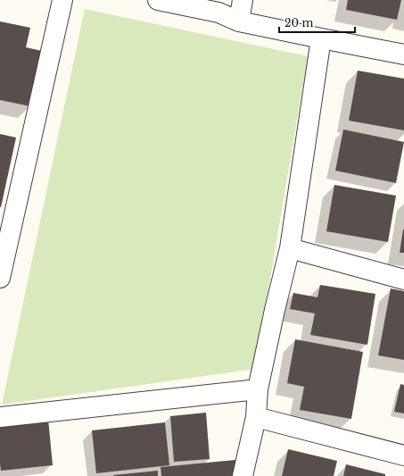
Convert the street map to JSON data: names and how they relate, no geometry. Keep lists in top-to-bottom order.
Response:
{
  "scale_bar": "20 m"
}
